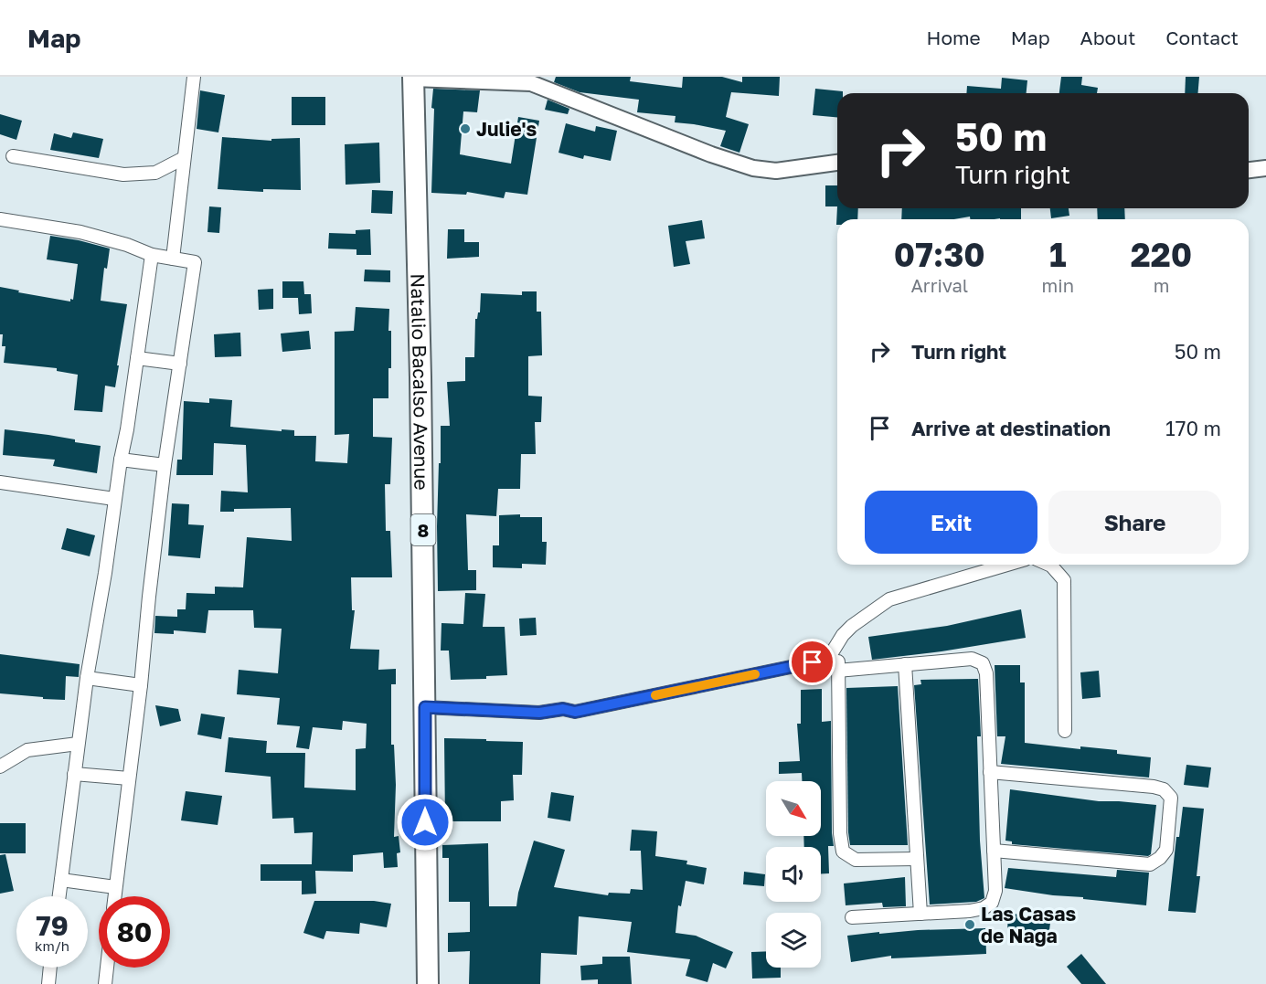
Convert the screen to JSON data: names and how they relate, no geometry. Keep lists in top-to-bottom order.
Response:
{
  "streets": {
    "highway": ["Natalio Bacalso Avenue", "8"]
  },
  "places": ["Julie's", "Las Casas de Naga"],
  "north": "bottom right",
  "page": {
    "header": "Map",
    "nav": [
      "Home",
      "Map",
      "About",
      "Contact"
    ],
    "turn": ["50 m", "Turn right"],
    "eta": [
      "07:30",
      "Arrival",
      "1",
      "min",
      "220",
      "m"
    ],
    "list": [
      {
        "name": "Turn right",
        "value": "50 m"
      },
      {
        "name": "Arrive at destination",
        "value": "170 m"
      }
    ],
    "buttons": ["Exit", "Share"],
    "speed": "79 km/h",
    "limit": "80"
  }
}
